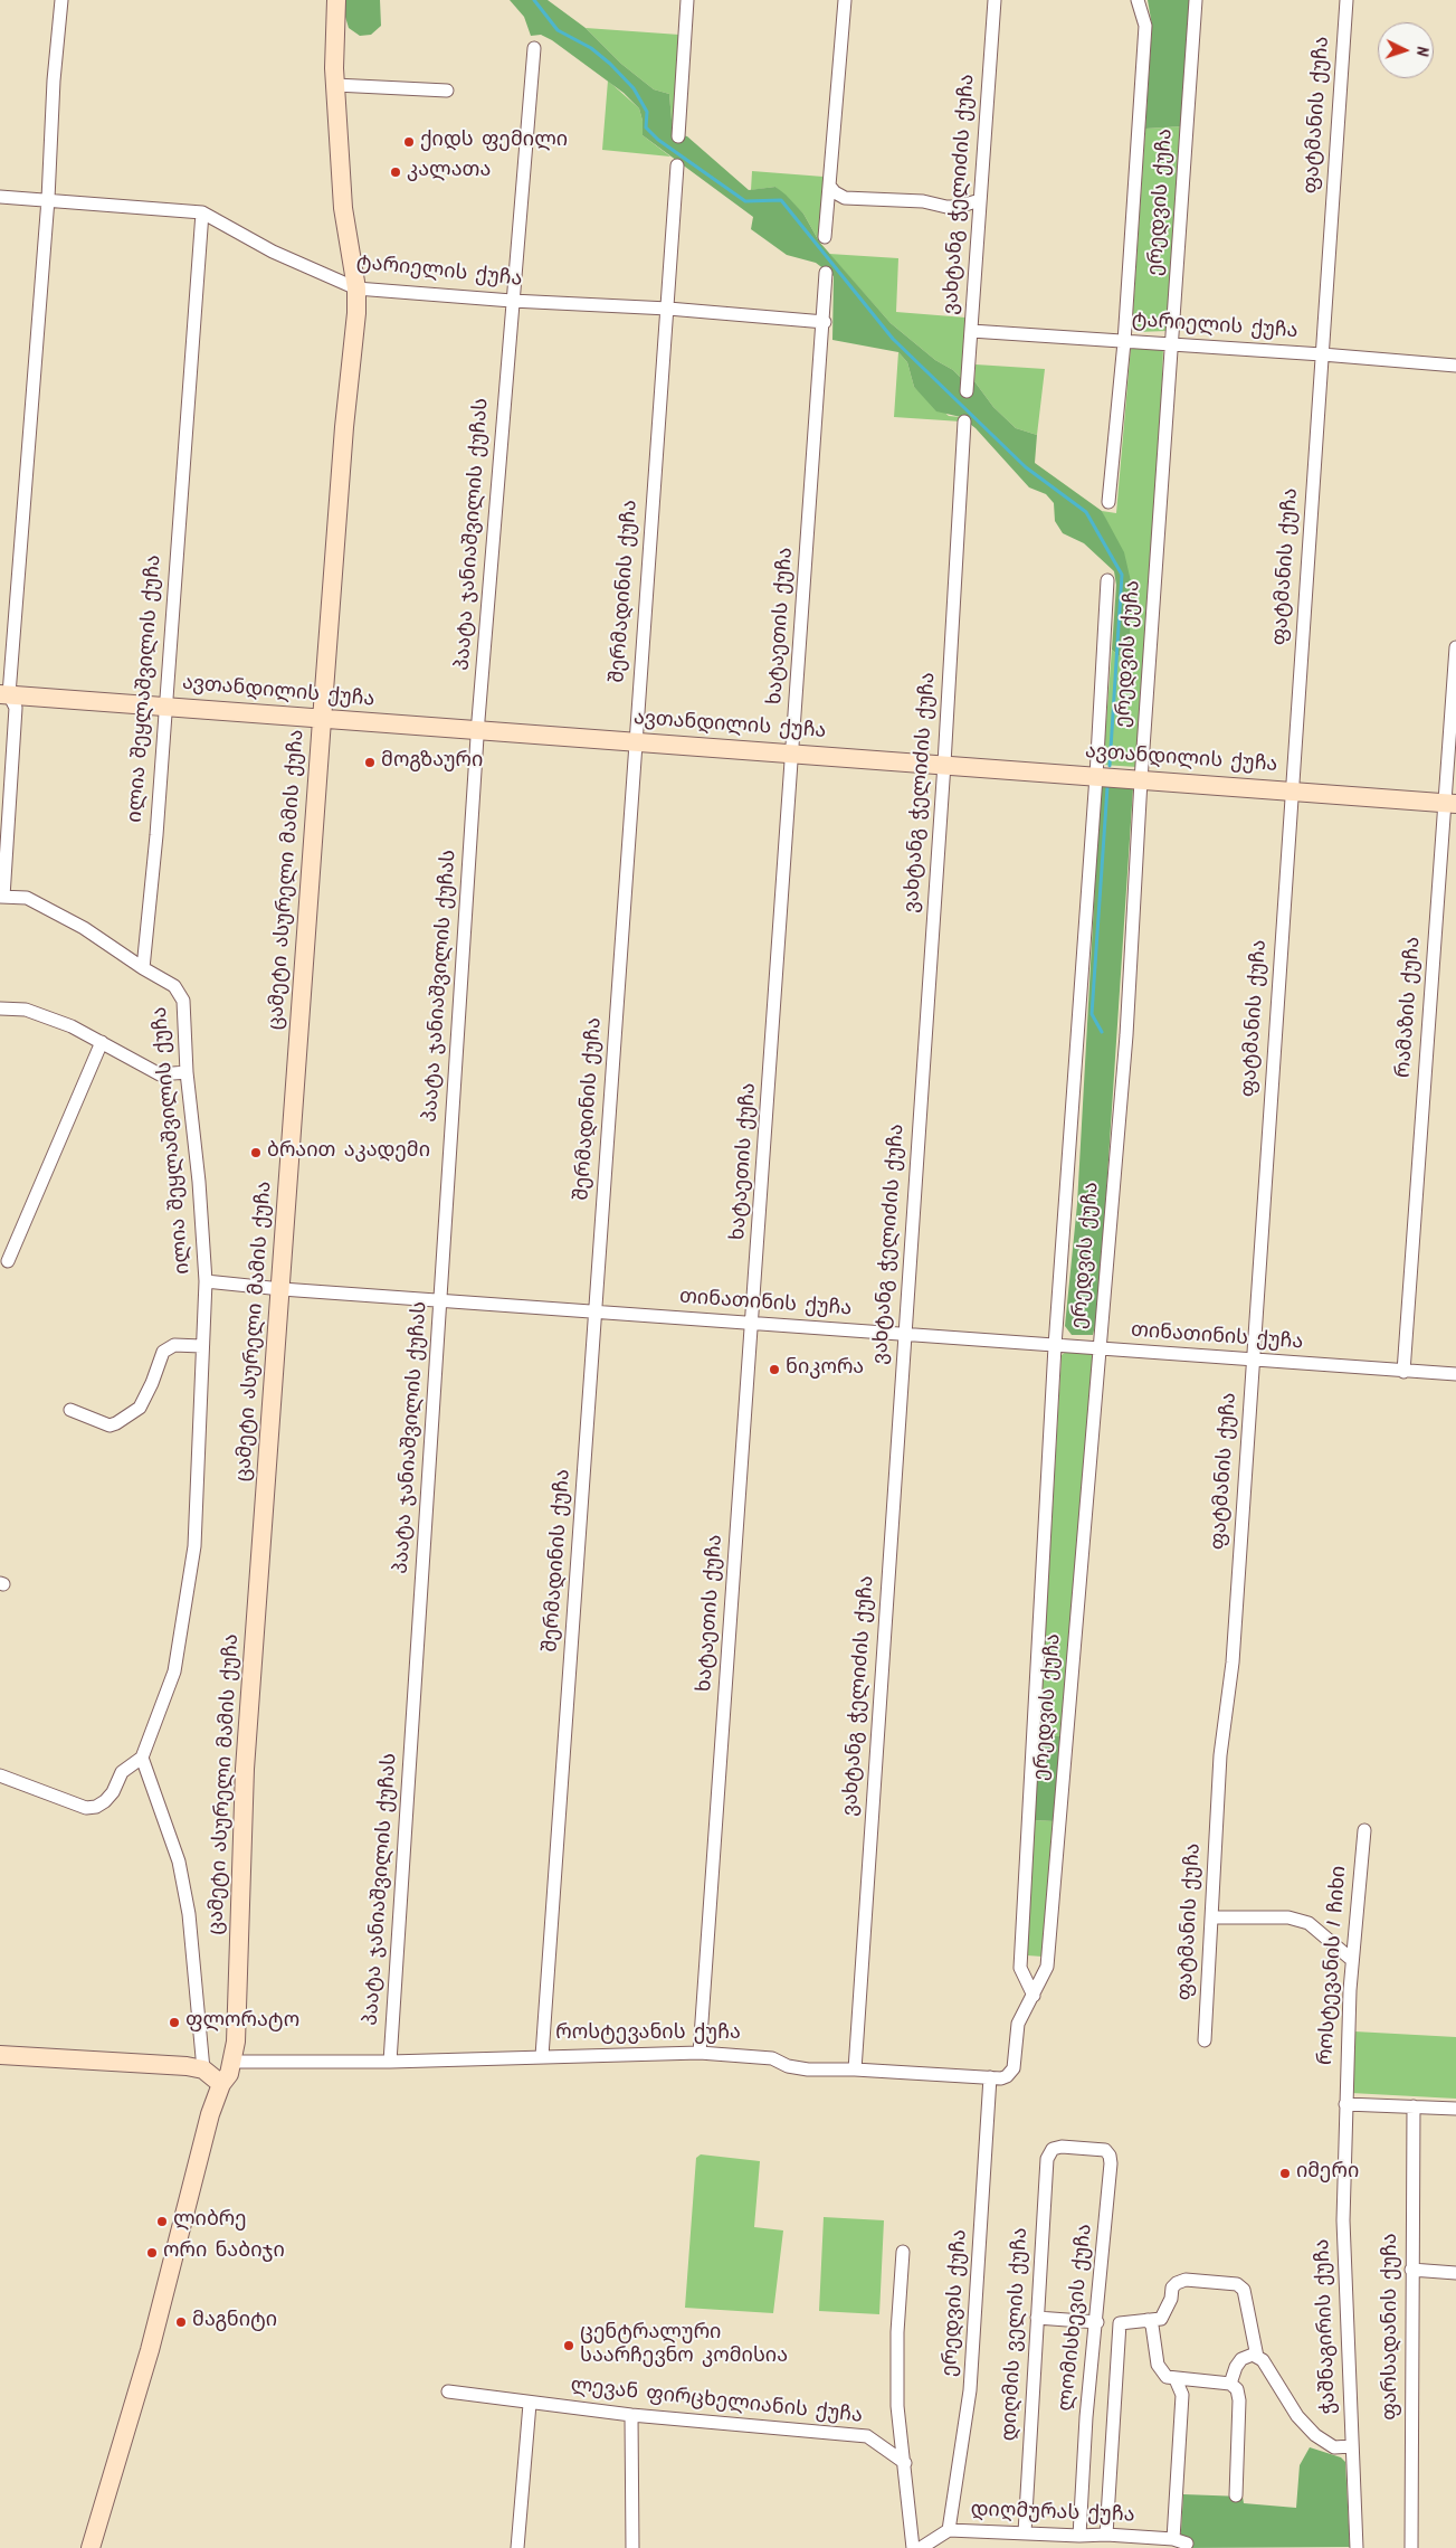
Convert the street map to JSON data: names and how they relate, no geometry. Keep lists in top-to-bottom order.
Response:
{
  "streets": {
    "street": [
      "ფატმანის ქუჩა",
      "ვახტანგ ჭელიძის ქუჩა",
      "ერედვის ქუჩა",
      "ტარიელის ქუჩა",
      "პაატა ჯანიაშვილის ქუჩას",
      "შერმადინის ქუჩა",
      "ხატაეთის ქუჩა",
      "ილია შეყლაშვილის ქუჩა",
      "ავთანდილის ქუჩა",
      "ცამეტი ასურელი მამის ქუჩა",
      "რამაზის ქუჩა",
      "თინათინის ქუჩა",
      "როსტევანის I ჩიხი",
      "როსტევანის ქუჩა",
      "ლომისხევის ქუჩა",
      "ჭაშნაგირის ქუჩა",
      "ფარსადანის ქუჩა",
      "დიღმის ველის ქუჩა",
      "ლევან ფირცხელიანის ქუჩა",
      "დიღმურას ქუჩა"
    ]
  },
  "crossings": [
    ["ფატმანის ქუჩა", "ტარიელის ქუჩა"],
    ["ფატმანის ქუჩა", "ავთანდილის ქუჩა"],
    ["ფატმანის ქუჩა", "თინათინის ქუჩა"],
    ["ვახტანგ ჭელიძის ქუჩა", "ტარიელის ქუჩა"],
    ["ვახტანგ ჭელიძის ქუჩა", "ავთანდილის ქუჩა"],
    ["ვახტანგ ჭელიძის ქუჩა", "თინათინის ქუჩა"],
    ["ვახტანგ ჭელიძის ქუჩა", "როსტევანის ქუჩა"],
    ["ერედვის ქუჩა", "ტარიელის ქუჩა"],
    ["ერედვის ქუჩა", "ავთანდილის ქუჩა"],
    ["ერედვის ქუჩა", "თინათინის ქუჩა"],
    ["ერედვის ქუჩა", "როსტევანის ქუჩა"],
    ["ერედვის ქუჩა", "დიღმურას ქუჩა"],
    ["ტარიელის ქუჩა", "პაატა ჯანიაშვილის ქუჩას"],
    ["ტარიელის ქუჩა", "შერმადინის ქუჩა"],
    ["ტარიელის ქუჩა", "ხატაეთის ქუჩა"],
    ["ტარიელის ქუჩა", "ილია შეყლაშვილის ქუჩა"],
    ["ტარიელის ქუჩა", "ცამეტი ასურელი მამის ქუჩა"],
    ["პაატა ჯანიაშვილის ქუჩას", "ავთანდილის ქუჩა"],
    ["პაატა ჯანიაშვილის ქუჩას", "თინათინის ქუჩა"],
    ["პაატა ჯანიაშვილის ქუჩას", "როსტევანის ქუჩა"],
    ["შერმადინის ქუჩა", "ავთანდილის ქუჩა"],
    ["შერმადინის ქუჩა", "თინათინის ქუჩა"],
    ["შერმადინის ქუჩა", "როსტევანის ქუჩა"],
    ["ხატაეთის ქუჩა", "ავთანდილის ქუჩა"],
    ["ხატაეთის ქუჩა", "თინათინის ქუჩა"],
    ["ხატაეთის ქუჩა", "როსტევანის ქუჩა"],
    ["ილია შეყლაშვილის ქუჩა", "ავთანდილის ქუჩა"],
    ["ილია შეყლაშვილის ქუჩა", "თინათინის ქუჩა"],
    ["ავთანდილის ქუჩა", "ცამეტი ასურელი მამის ქუჩა"],
    ["ავთანდილის ქუჩა", "რამაზის ქუჩა"],
    ["ცამეტი ასურელი მამის ქუჩა", "თინათინის ქუჩა"],
    ["ცამეტი ასურელი მამის ქუჩა", "როსტევანის ქუჩა"],
    ["რამაზის ქუჩა", "თინათინის ქუჩა"],
    ["როსტევანის I ჩიხი", "ჭაშნაგირის ქუჩა"],
    ["ლომისხევის ქუჩა", "დიღმის ველის ქუჩა"],
    ["ლომისხევის ქუჩა", "დიღმურას ქუჩა"],
    ["დიღმის ველის ქუჩა", "დიღმურას ქუჩა"]
  ],
  "places": [
    "ქიდს ფემილი",
    "კალათა",
    "მოგზაური",
    "ბრაით აკადემი",
    "ნიკორა",
    "ფლორატო",
    "იმერი",
    "ლიბრე",
    "ორი ნაბიჯი",
    "მაგნიტი",
    "ცენტრალური საარჩევნო კომისია"
  ],
  "north": "right"
}
